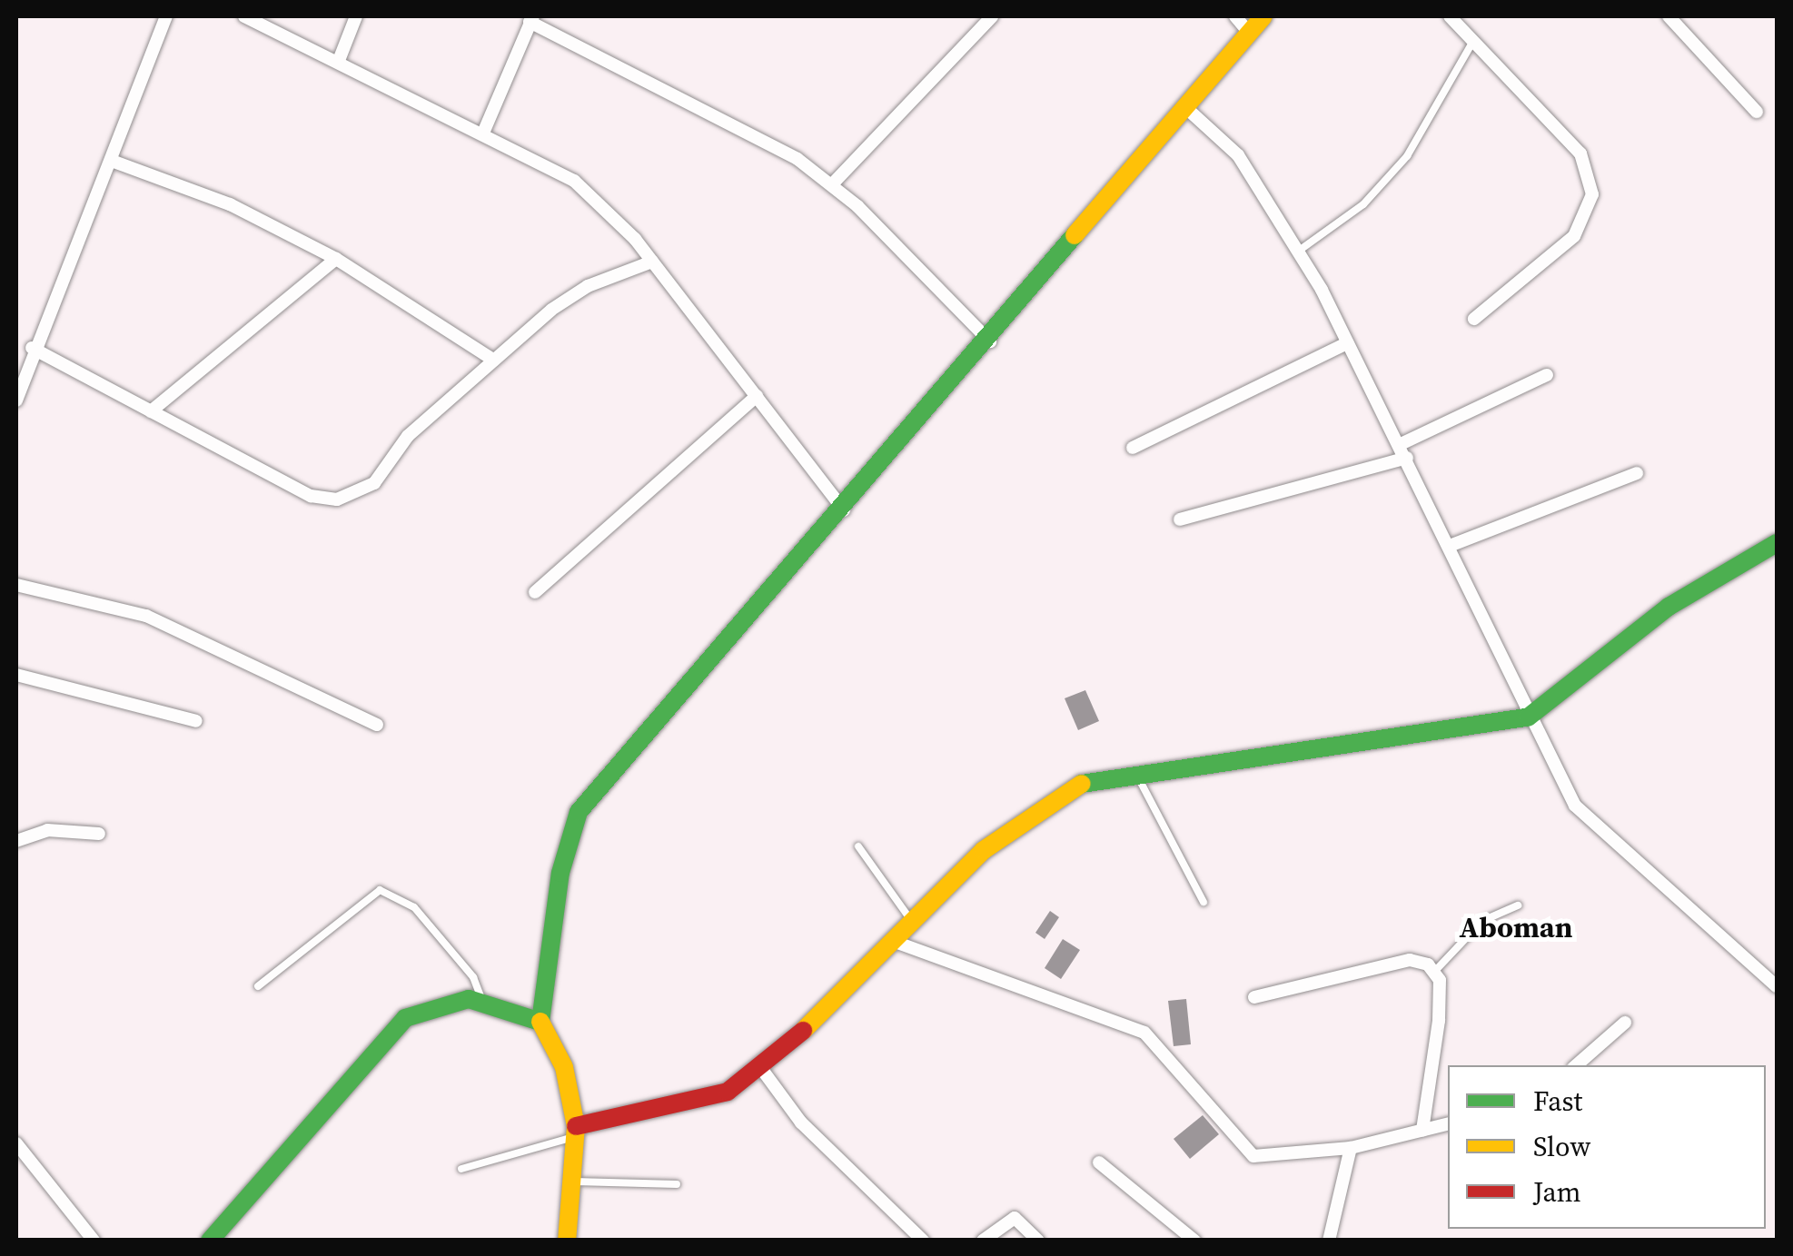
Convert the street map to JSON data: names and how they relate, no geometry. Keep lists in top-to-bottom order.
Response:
{
  "districts": ["Aboman"],
  "legend": ["Fast", "Slow", "Jam"]
}
